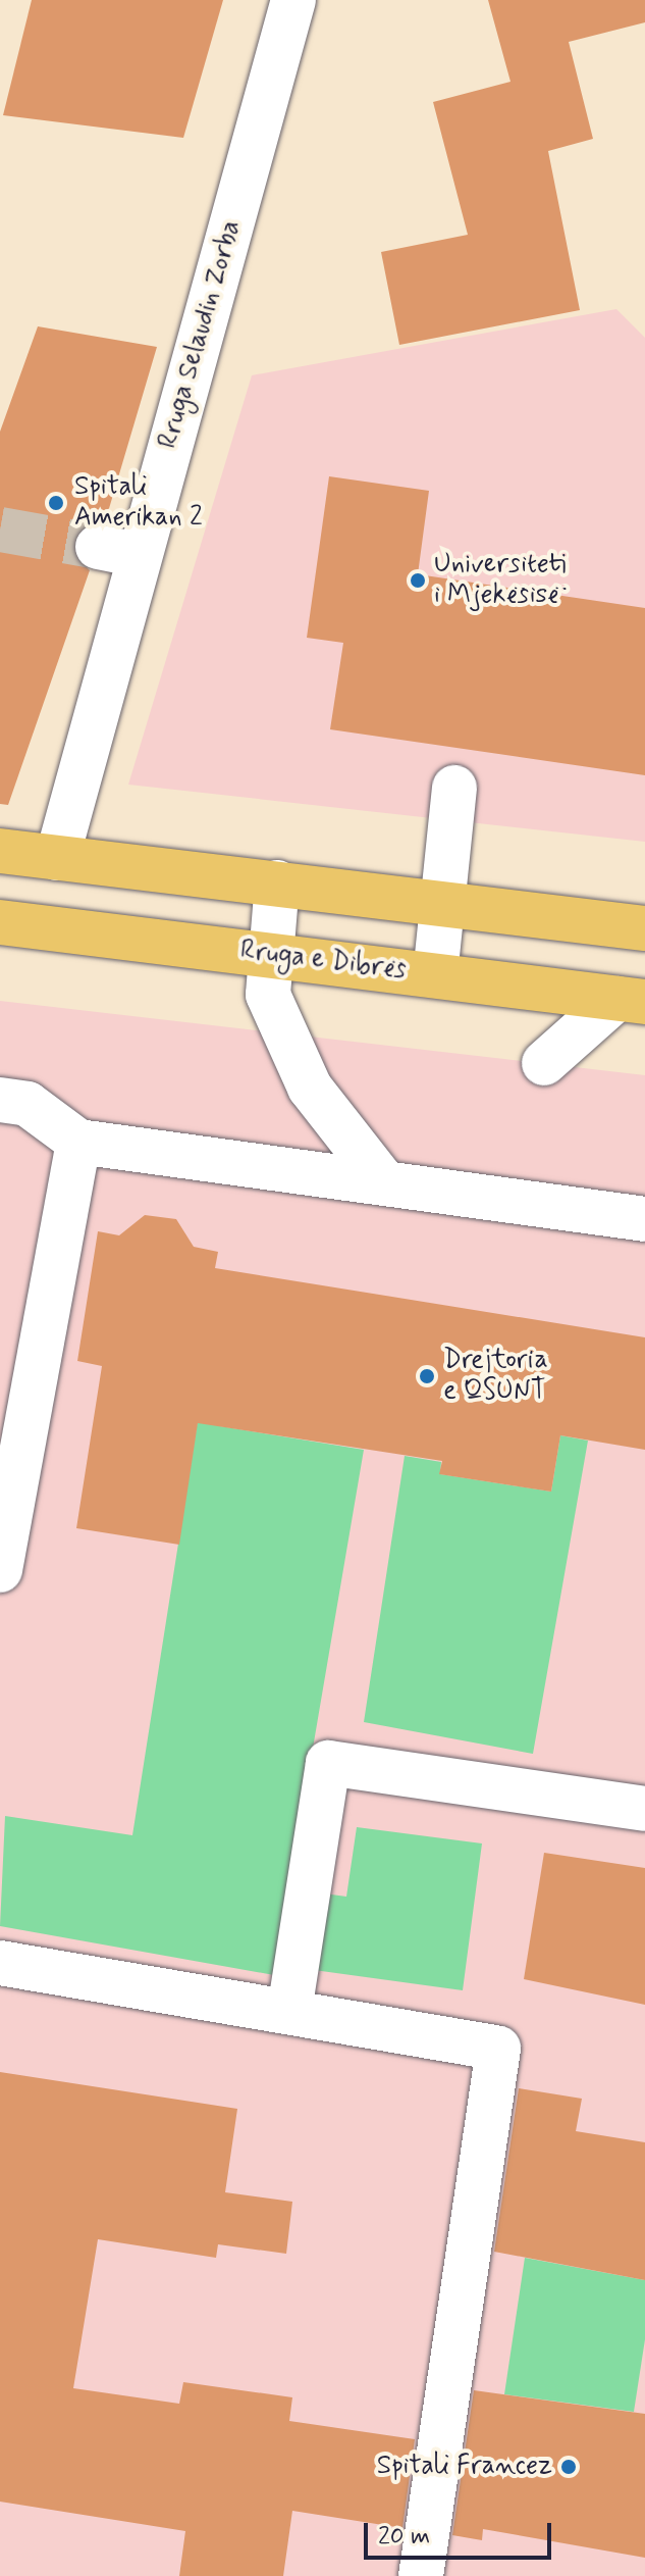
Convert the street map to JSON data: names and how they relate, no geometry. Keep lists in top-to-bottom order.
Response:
{
  "streets": {
    "main road": ["Rruga e Dibrës"],
    "street": ["Rruga Selaudin Zorba"]
  },
  "places": [
    "Spitali Amerikan 2",
    "Universiteti i Mjekësisë",
    "Drejtoria e QSUNT",
    "Spitali Francez"
  ],
  "scale_bar": "20 m"
}
